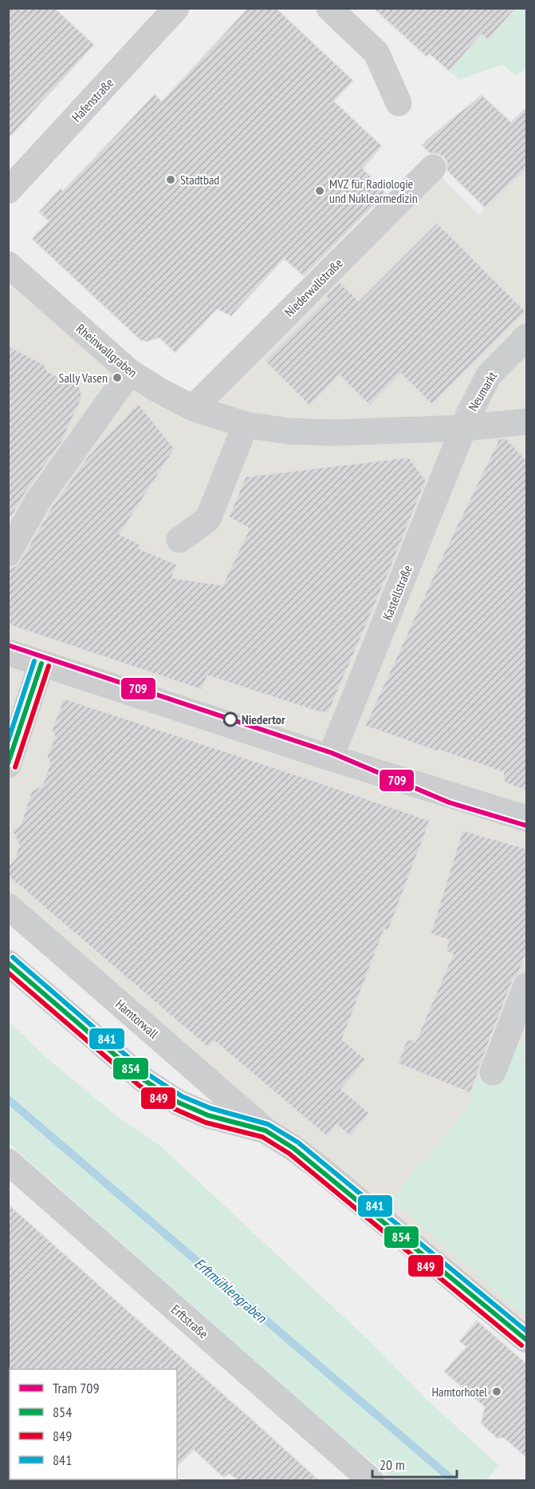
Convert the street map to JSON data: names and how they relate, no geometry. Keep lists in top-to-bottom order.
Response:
{
  "streets": {
    "street": [
      "Hafenstraße",
      "Niederwallstraße",
      "Rheinwallgraben",
      "Neumarkt",
      "Kastellstraße",
      "Hamtorwall",
      "Erftstraße"
    ]
  },
  "crossings": [
    ["Niederwallstraße", "Rheinwallgraben"],
    ["Rheinwallgraben", "Neumarkt"],
    ["Rheinwallgraben", "Kastellstraße"],
    ["Neumarkt", "Kastellstraße"]
  ],
  "water": ["Erftmühlengraben"],
  "places": [
    "Stadtbad",
    "MVZ für Radiologie und Nuklearmedizin",
    "Sally Vasen",
    "Niedertor",
    "Hamtorhotel"
  ],
  "lines": [
    "tram line 709",
    "transit line 841",
    "transit line 854",
    "transit line 849"
  ],
  "legend": [
    "Tram 709",
    "854",
    "849",
    "841"
  ],
  "scale_bar": "20 m"
}
